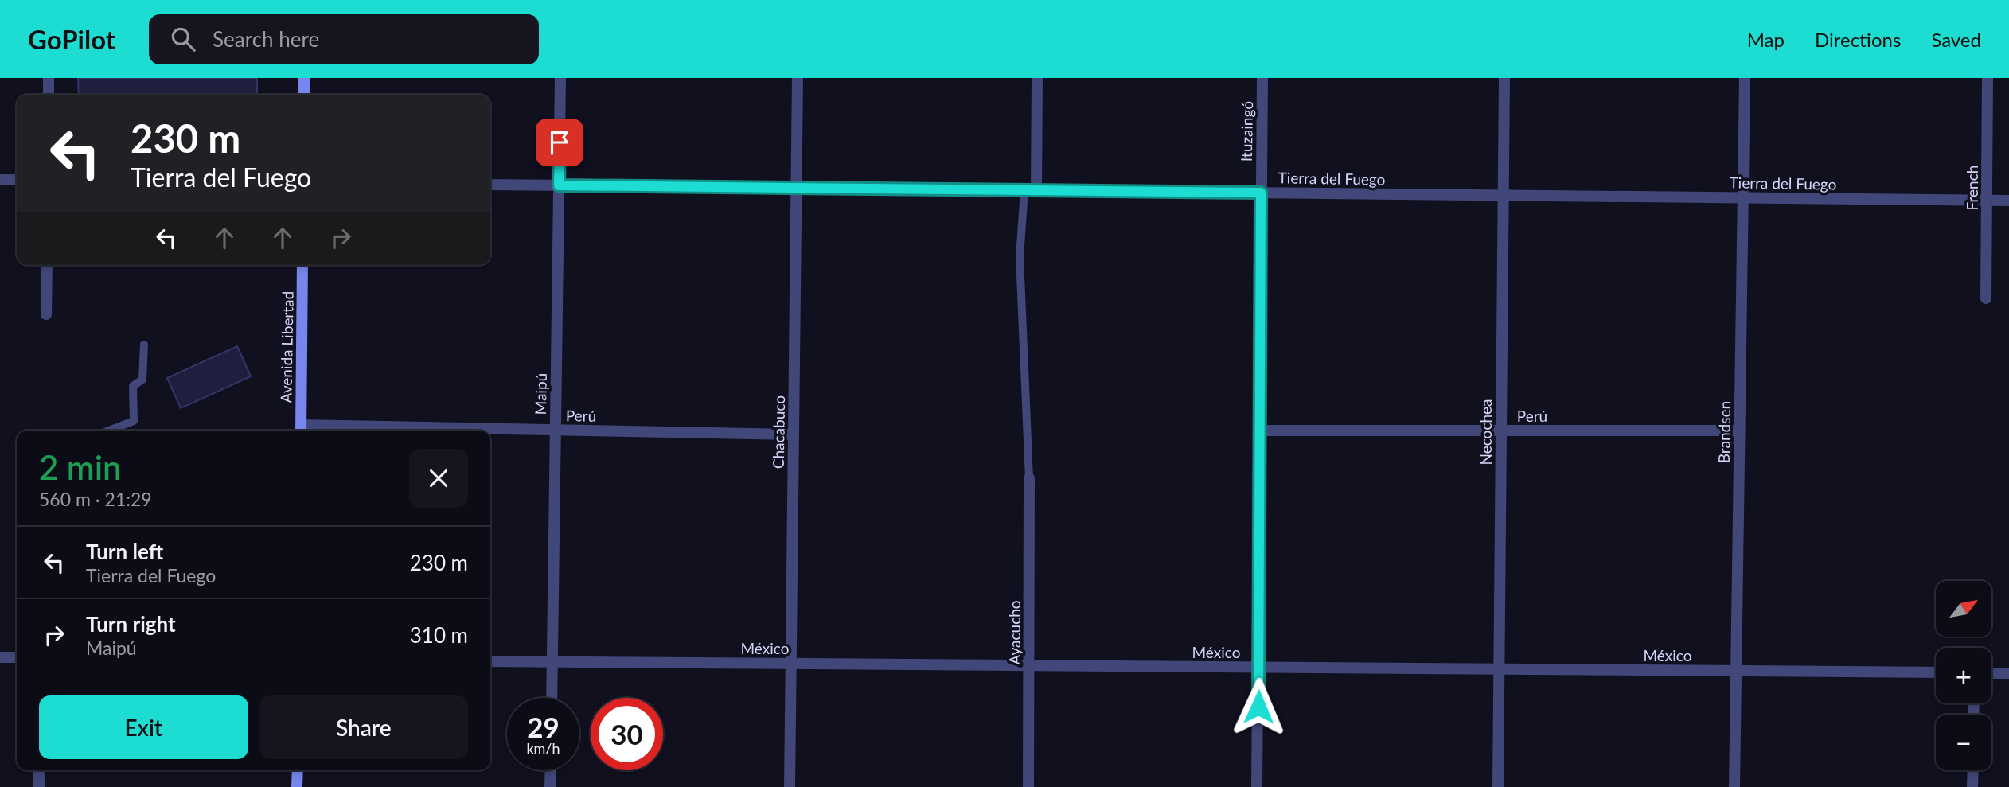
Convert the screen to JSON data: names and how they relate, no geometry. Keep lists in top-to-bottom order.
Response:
{
  "streets": {
    "main road": ["Avenida Libertad"],
    "street": [
      "Ituzaingó",
      "Tierra del Fuego",
      "French",
      "Maipú",
      "Perú",
      "Chacabuco",
      "Necochea",
      "Brandsen",
      "Ayacucho",
      "México"
    ]
  },
  "crossings": [
    ["Ituzaingó", "Tierra del Fuego"],
    ["Ituzaingó", "Perú"],
    ["Ituzaingó", "México"],
    ["Tierra del Fuego", "French"],
    ["Tierra del Fuego", "Maipú"],
    ["Tierra del Fuego", "Chacabuco"],
    ["Tierra del Fuego", "Necochea"],
    ["Tierra del Fuego", "Brandsen"],
    ["Avenida Libertad", "Perú"],
    ["Maipú", "Perú"],
    ["Maipú", "México"],
    ["Perú", "Chacabuco"],
    ["Perú", "Necochea"],
    ["Perú", "Brandsen"],
    ["Chacabuco", "México"],
    ["Necochea", "México"],
    ["Brandsen", "México"],
    ["Ayacucho", "México"]
  ],
  "north": "top right",
  "page": {
    "header": "GoPilot",
    "search": "Search here",
    "nav": ["Map", "Directions", "Saved"],
    "turn": ["230 m", "Tierra del Fuego"],
    "heading": ["2 min", "560 m · 21:29"],
    "list": [
      {
        "name": "Turn left",
        "note": "Tierra del Fuego",
        "value": "230 m"
      },
      {
        "name": "Turn right",
        "note": "Maipú",
        "value": "310 m"
      }
    ],
    "map_buttons": ["+", "−"],
    "buttons": ["Exit", "Share"],
    "speed": "29 km/h",
    "limit": "30"
  }
}
